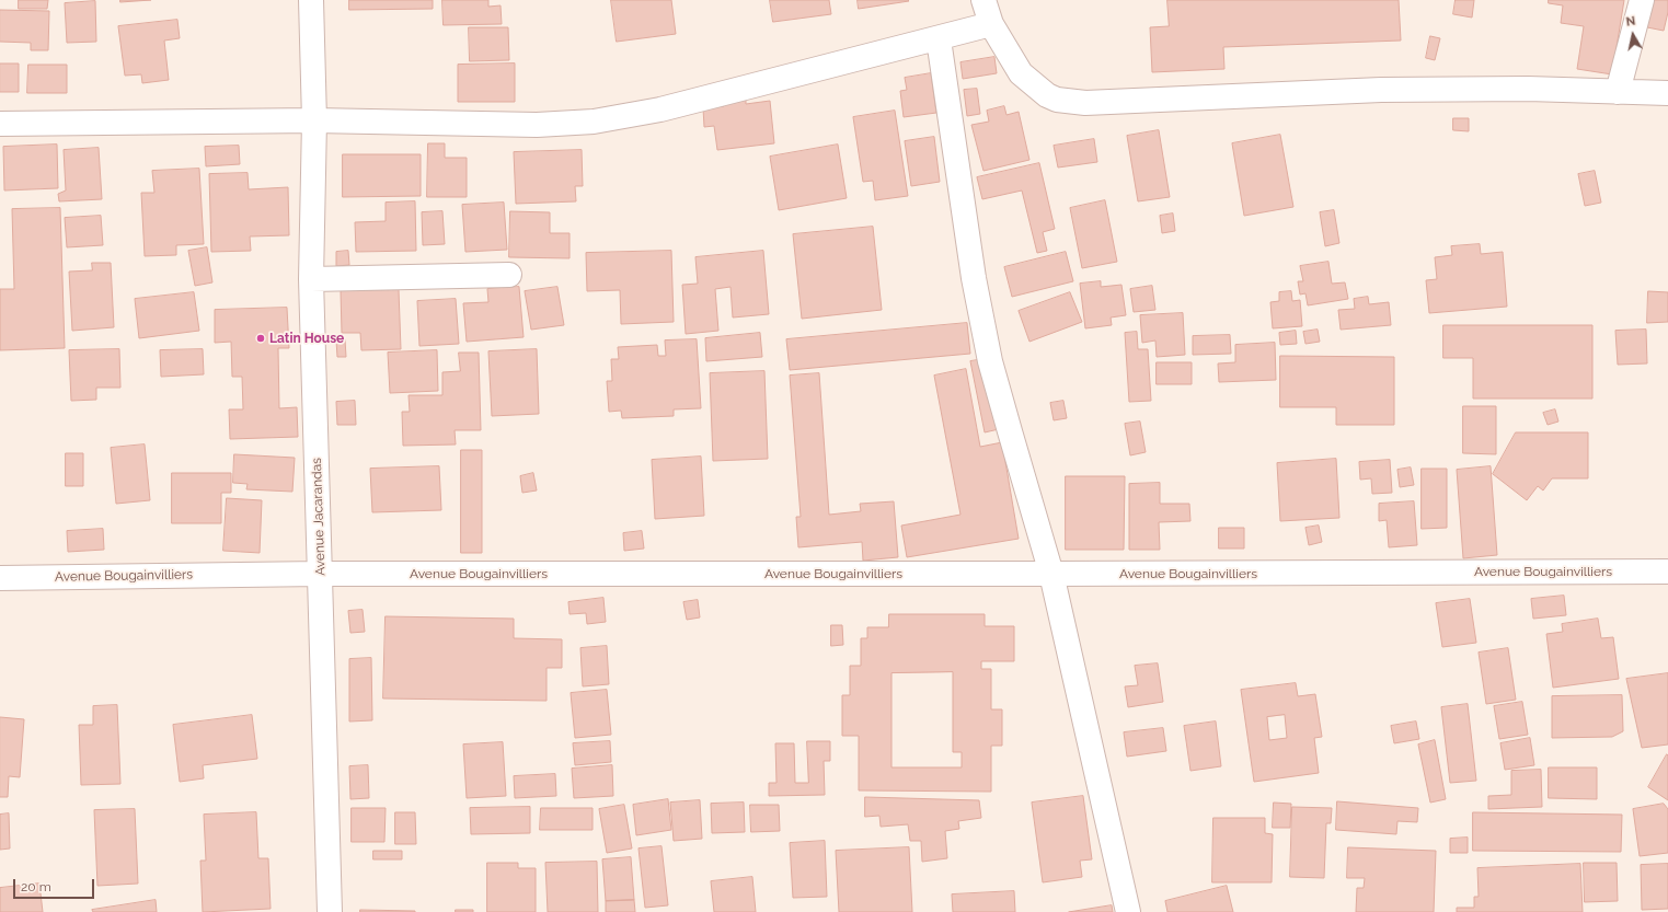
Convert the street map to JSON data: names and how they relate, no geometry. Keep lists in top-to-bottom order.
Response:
{
  "streets": {
    "street": ["Avenue Jacarandas", "Avenue Bougainvilliers"]
  },
  "crossings": [
    ["Avenue Jacarandas", "Avenue Bougainvilliers"]
  ],
  "places": ["Latin House"],
  "scale_bar": "20 m",
  "north": "top"
}
